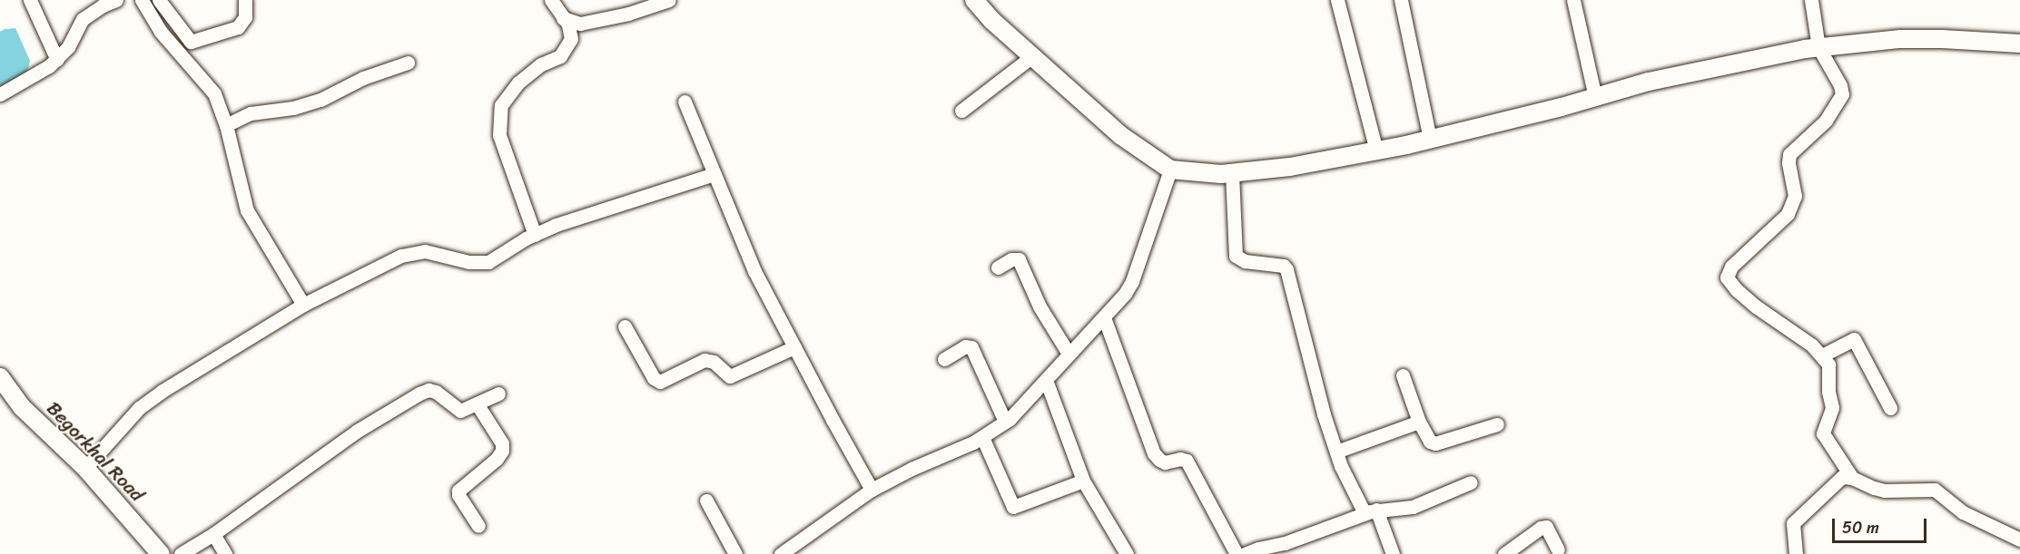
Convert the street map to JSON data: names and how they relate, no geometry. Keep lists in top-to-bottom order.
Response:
{
  "streets": {
    "street": ["Begorkhal Road"]
  },
  "scale_bar": "50 m"
}
